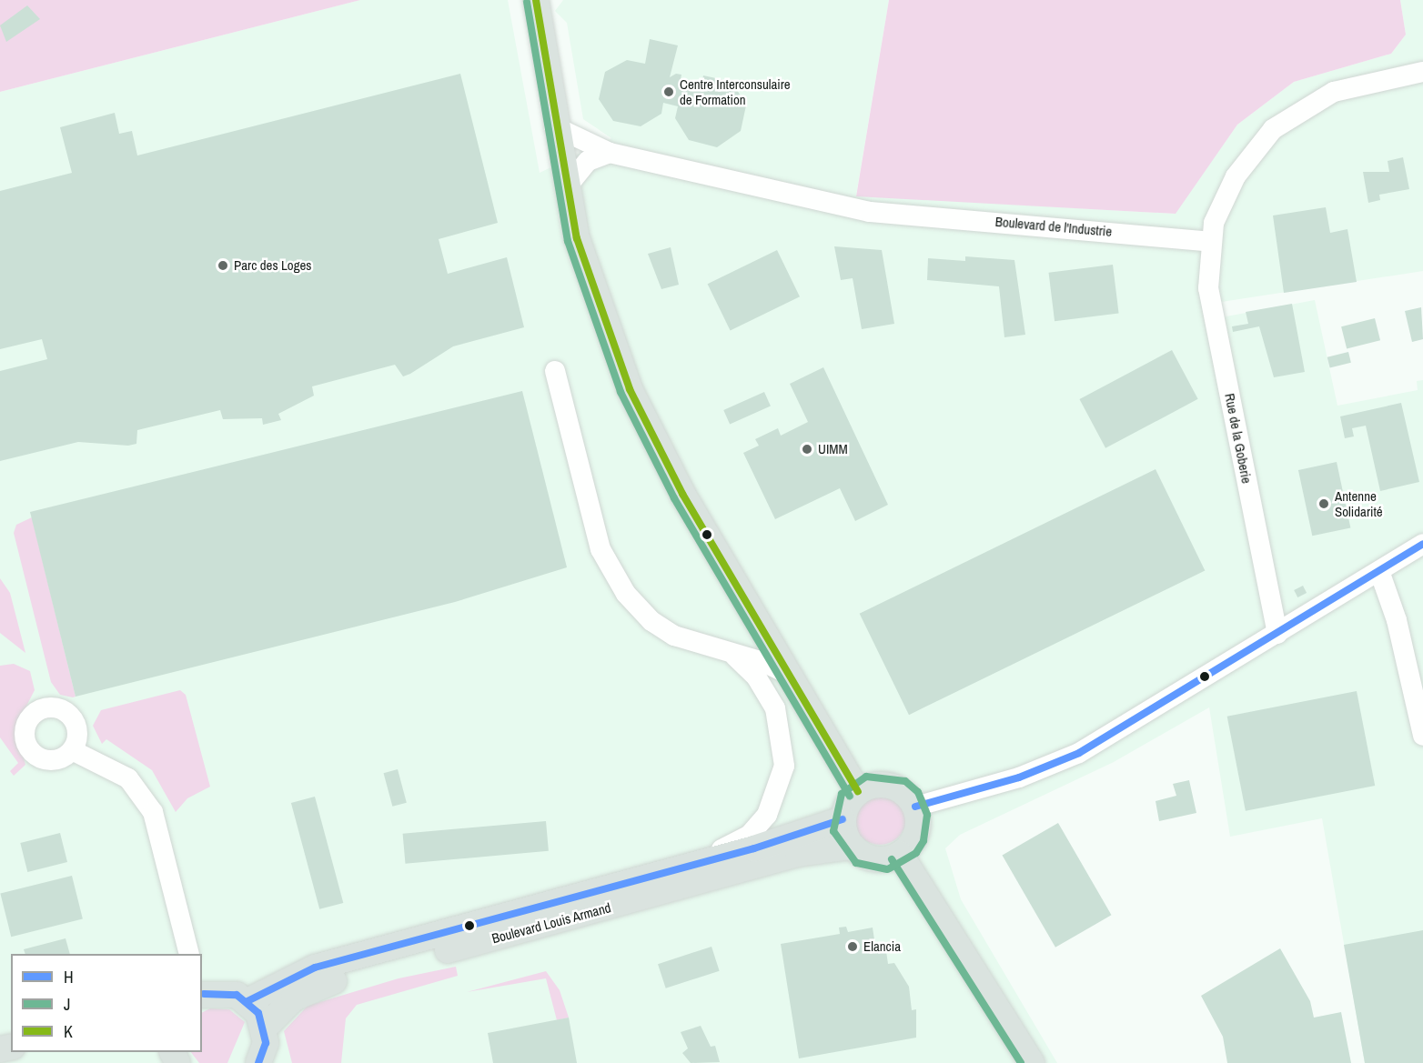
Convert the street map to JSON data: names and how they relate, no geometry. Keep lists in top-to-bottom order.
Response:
{
  "streets": {
    "main road": ["Boulevard Louis Armand"],
    "street": ["Boulevard de l'Industrie", "Rue de la Goberie"]
  },
  "crossings": [
    ["Boulevard de l'Industrie", "Rue de la Goberie"]
  ],
  "places": [
    "Centre Interconsulaire de Formation",
    "Parc des Loges",
    "UIMM",
    "Antenne Solidarité",
    "Elancia"
  ],
  "lines": ["transit line K", "transit line J", "transit line H"],
  "legend": ["H", "J", "K"]
}
